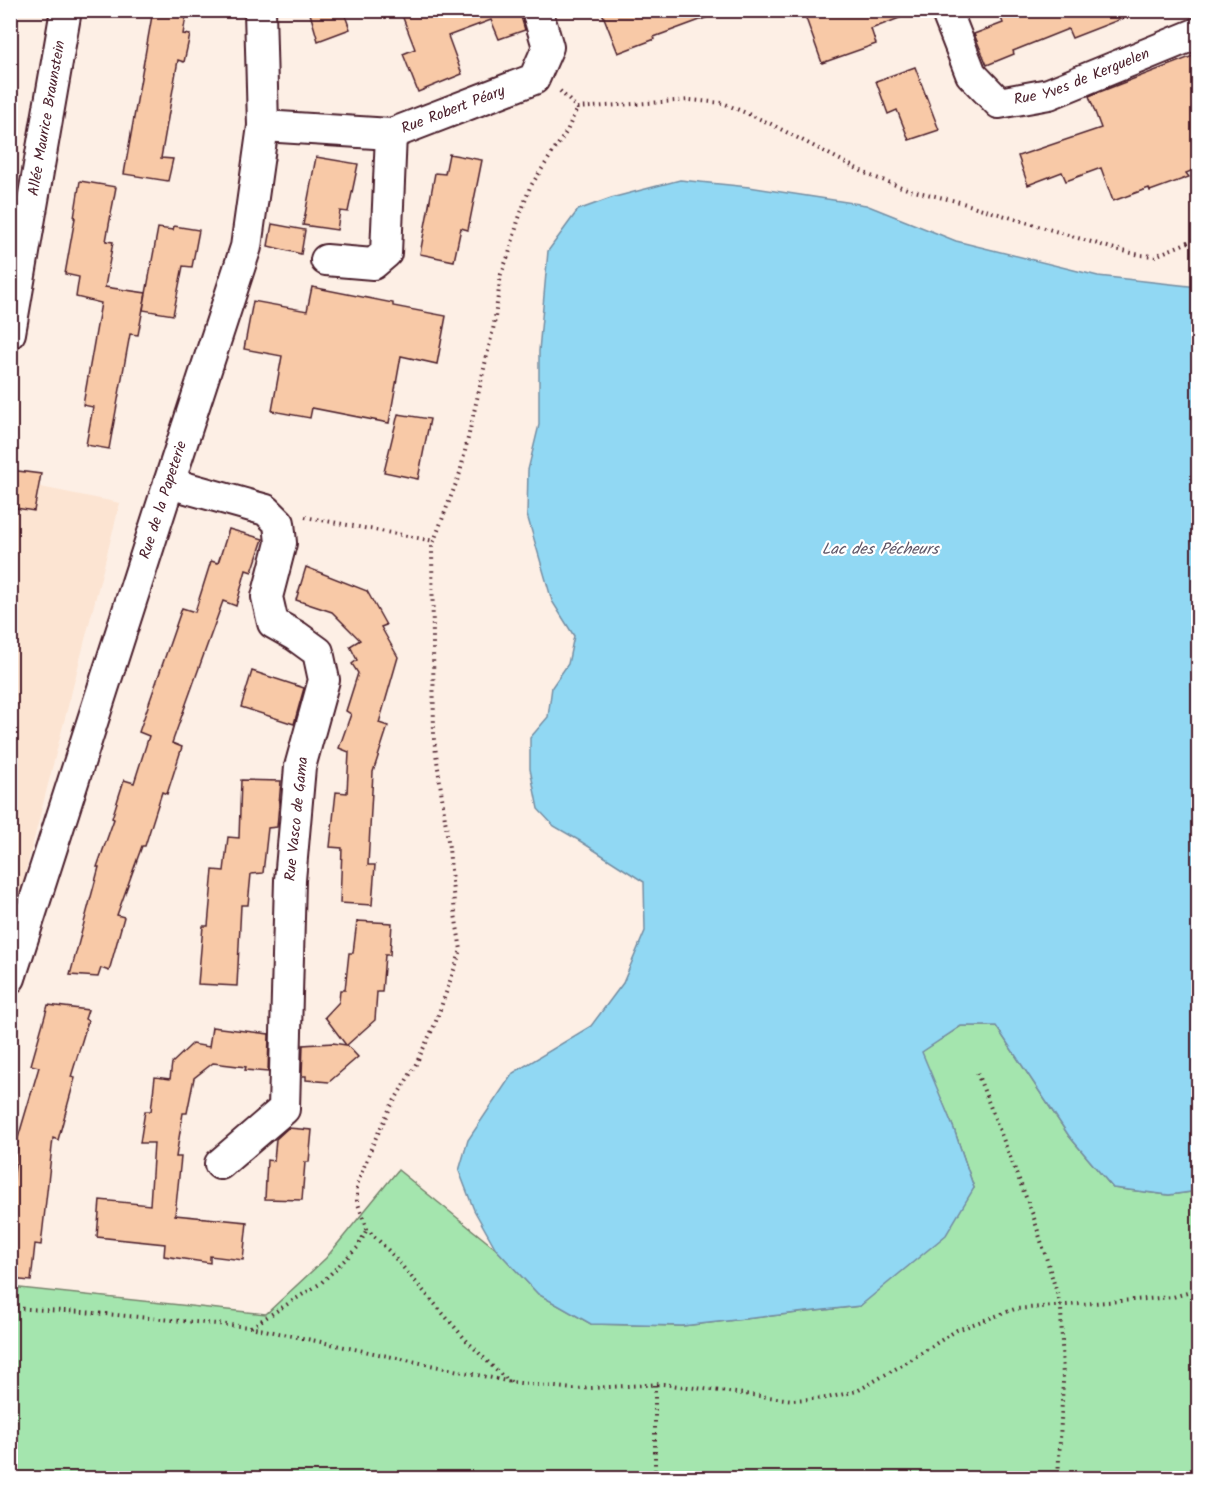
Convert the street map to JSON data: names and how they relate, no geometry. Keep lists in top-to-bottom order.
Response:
{
  "streets": {
    "street": [
      "Rue Yves de Kerguelen",
      "Rue Robert Péary",
      "Allée Maurice Braunstein",
      "Rue de la Papeterie",
      "Rue Vasco de Gama"
    ]
  },
  "crossings": [
    ["Rue Robert Péary", "Rue de la Papeterie"]
  ],
  "water": ["Lac des Pécheurs"]
}
